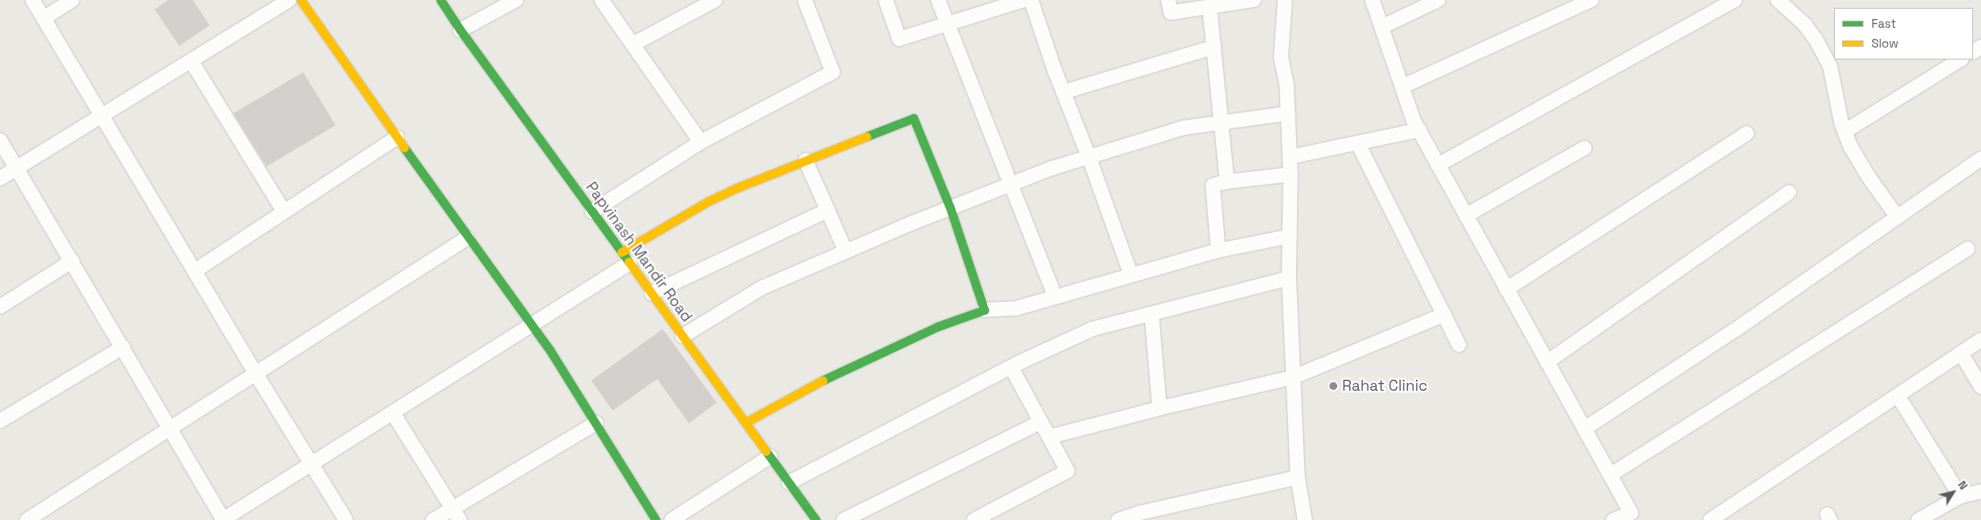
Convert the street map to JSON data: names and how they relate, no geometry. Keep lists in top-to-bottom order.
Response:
{
  "streets": {
    "street": ["Papvinash Mandir Road"]
  },
  "places": ["Rahat Clinic"],
  "legend": ["Fast", "Slow"],
  "north": "top right"
}
